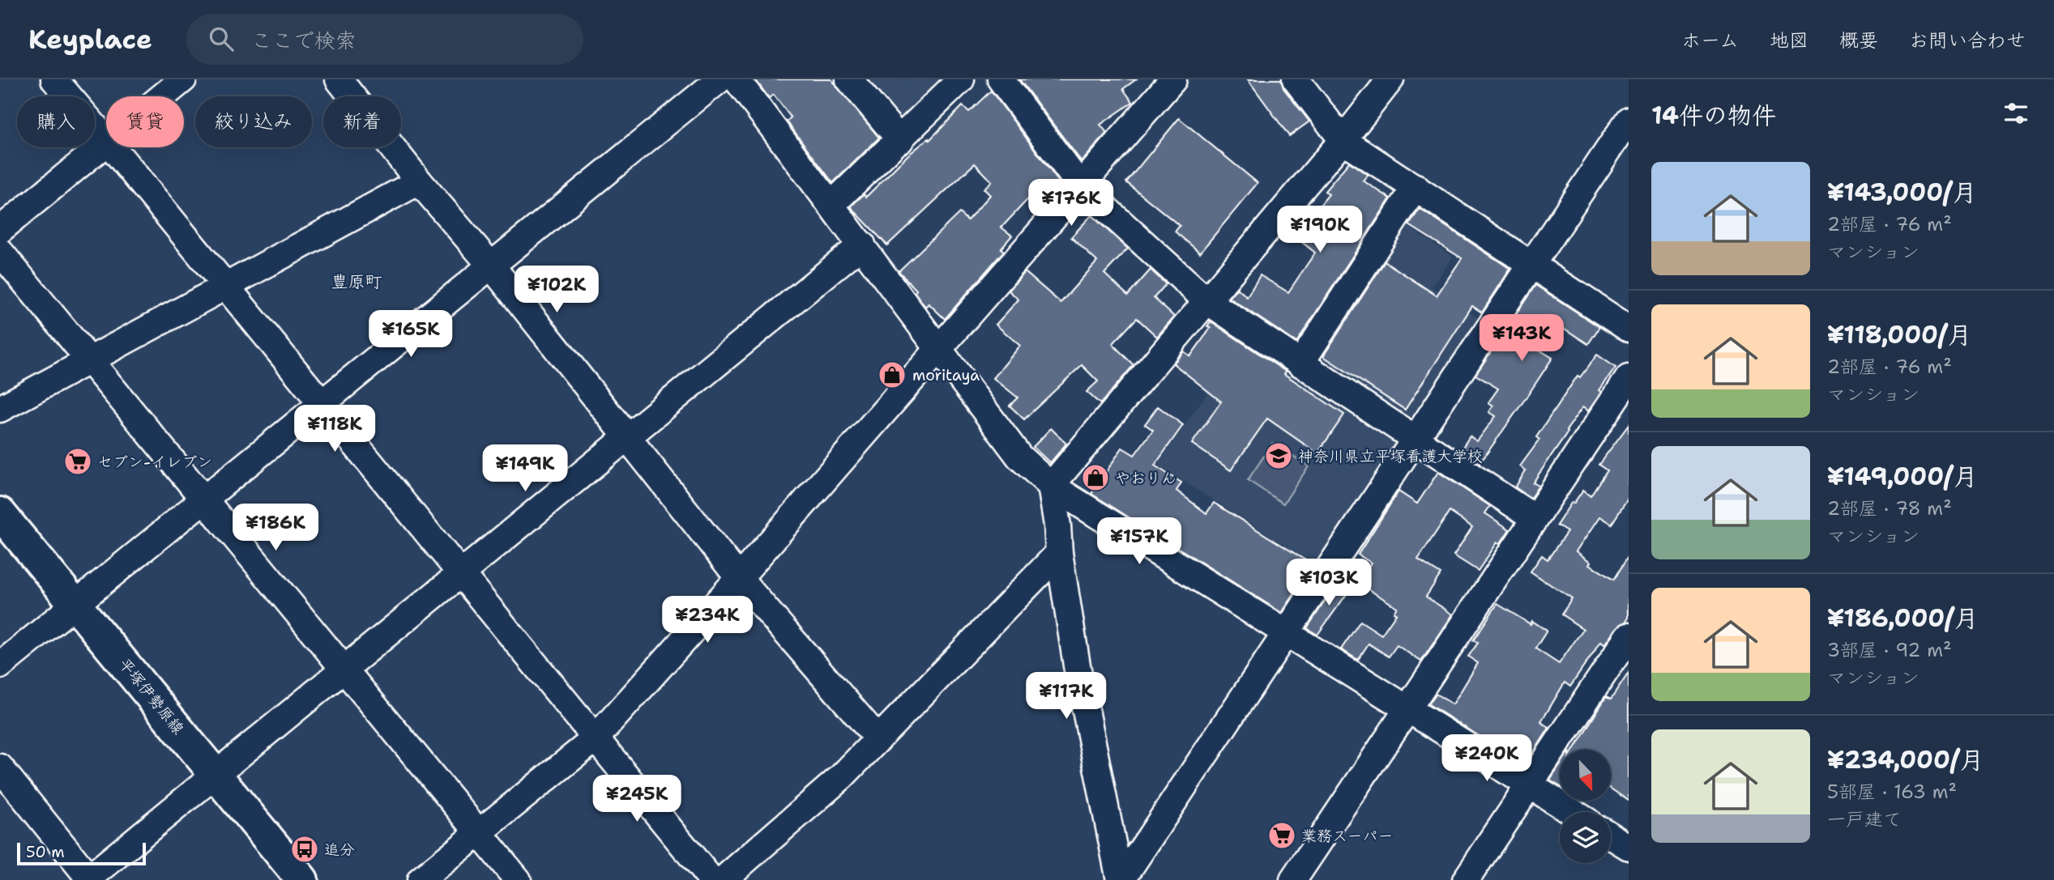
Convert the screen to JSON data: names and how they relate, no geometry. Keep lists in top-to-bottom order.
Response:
{
  "streets": {
    "main road": ["平塚伊勢原線"]
  },
  "districts": ["豊原町"],
  "places": {
    "shop": ["moritaya", "やおりん"],
    "school or university": ["神奈川県立平塚看護大学校"],
    "supermarket": ["セブン-イレブン", "業務スーパー"],
    "bus stop": ["追分"]
  },
  "scale_bar": "50 m",
  "north": "bottom right",
  "page": {
    "header": "Keyplace",
    "search": "ここで検索",
    "nav": [
      "ホーム",
      "地図",
      "概要",
      "お問い合わせ"
    ],
    "heading": "14件の物件",
    "chip": [
      "購入",
      "賃貸",
      "絞り込み",
      "新着"
    ],
    "list": [
      {
        "name": "¥143,000/月",
        "note": "2部屋 · 76 m² · マンション"
      },
      {
        "name": "¥118,000/月",
        "note": "2部屋 · 76 m² · マンション"
      },
      {
        "name": "¥149,000/月",
        "note": "2部屋 · 78 m² · マンション"
      },
      {
        "name": "¥186,000/月",
        "note": "3部屋 · 92 m² · マンション"
      },
      {
        "name": "¥234,000/月",
        "note": "5部屋 · 163 m² · 一戸建て"
      }
    ],
    "price": [
      "¥176K",
      "¥190K",
      "¥102K",
      "¥165K",
      "¥143K",
      "¥118K",
      "¥149K",
      "¥186K",
      "¥157K",
      "¥103K",
      "¥234K",
      "¥117K",
      "¥240K",
      "¥245K"
    ],
    "scale": "50 m"
  }
}
